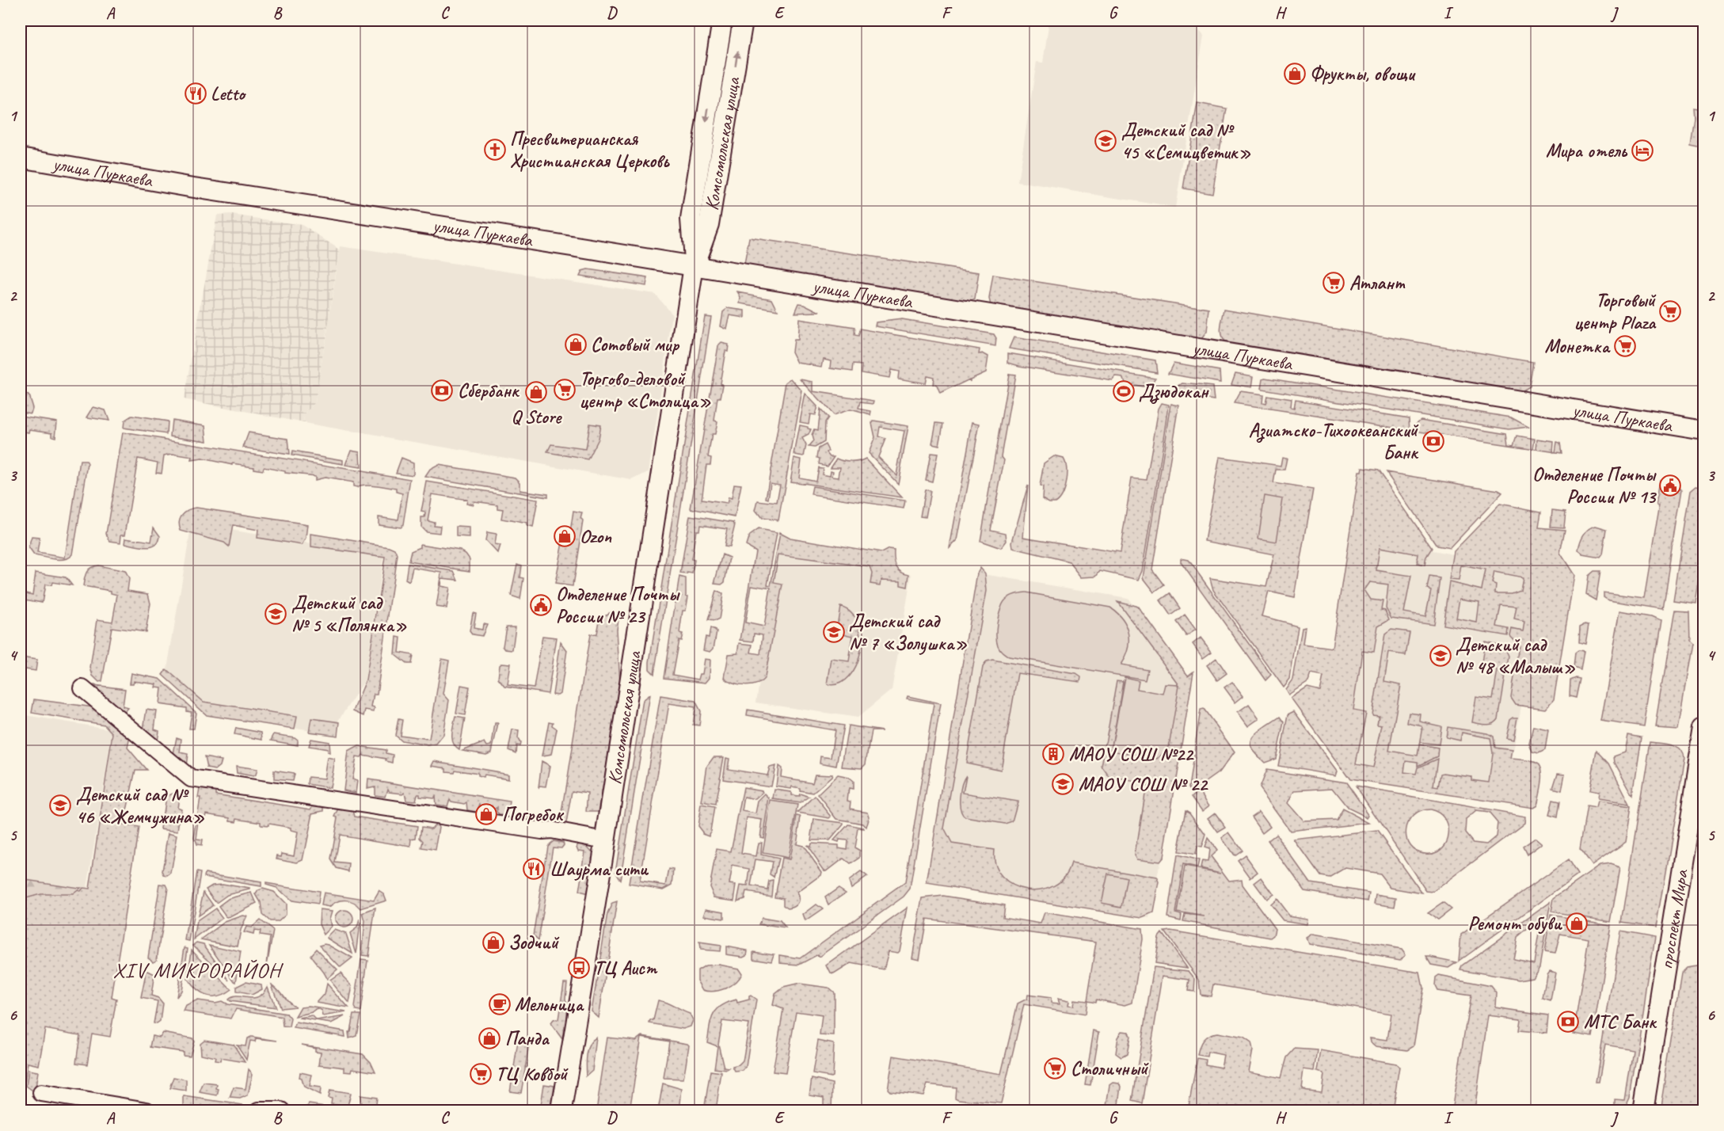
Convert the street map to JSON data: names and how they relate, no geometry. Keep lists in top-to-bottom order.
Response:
{
  "streets": {
    "main road": ["Комсомольская улица", "улица Пуркаева", "проспект Мира"]
  },
  "crossings": [
    ["Комсомольская улица", "улица Пуркаева"]
  ],
  "districts": ["XIV МИКРОРАЙОН"],
  "places": {
    "shop": [
      "Фрукты, овощи",
      "Сотовый мир",
      "Q Store",
      "Ozon",
      "Погребок",
      "Ремонт обуви",
      "Зодчий",
      "Панда"
    ],
    "restaurant": ["Letto", "Шаурма сити"],
    "school or university": [
      "Детский сад № 45 «Семицветик»",
      "Детский сад № 5 «Полянка»",
      "Детский сад № 7 «Золушка»",
      "Детский сад № 48 «Малыш»",
      "МАОУ СОШ № 22",
      "Детский сад № 46 «Жемчужина»"
    ],
    "church": ["Пресвитерианская Христианская Церковь"],
    "hotel": ["Мира отель"],
    "supermarket": [
      "Атлант",
      "Торговый центр Plaza",
      "Монетка",
      "Торгово-деловой центр «Столица»",
      "Столичный",
      "ТЦ Ковбой"
    ],
    "bank": ["Сбербанк", "Азиатско-Тихоокеанский Банк", "МТС Банк"],
    "sports": ["Дзюдокан"],
    "public building": ["Отделение Почты России № 13", "Отделение Почты России № 23"],
    "building": ["МАОУ СОШ №22"],
    "bus stop": ["ТЦ Аист"],
    "cafe": ["Мельница"]
  },
  "grid": {
    "columns": [
      "A",
      "B",
      "C",
      "D",
      "E",
      "F",
      "G",
      "H",
      "I",
      "J"
    ],
    "rows": [
      "1",
      "2",
      "3",
      "4",
      "5",
      "6"
    ]
  }
}
